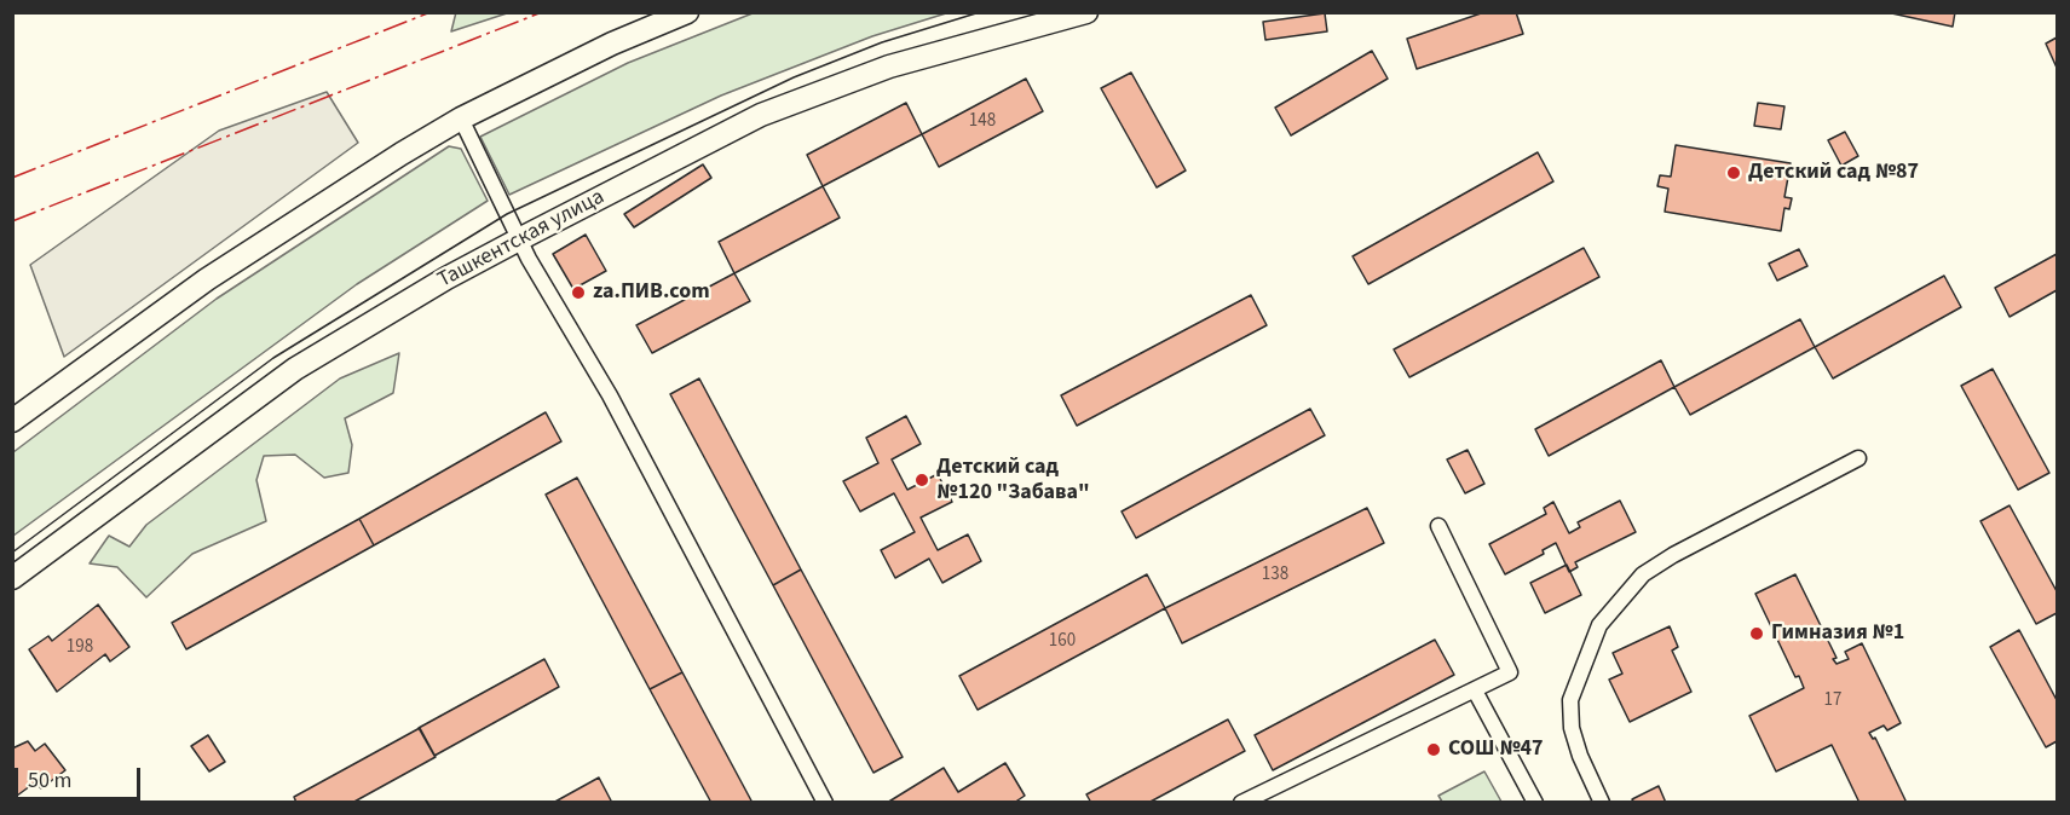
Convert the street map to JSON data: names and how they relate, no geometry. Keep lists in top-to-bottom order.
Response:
{
  "streets": {
    "main road": ["Ташкентская улица"]
  },
  "places": [
    "Детский сад №87",
    "za.ПИВ.com",
    "Детский сад №120 \"Забава\"",
    "Гимназия №1",
    "СОШ №47"
  ],
  "house_numbers": [
    "148",
    "138",
    "160",
    "198",
    "17"
  ],
  "scale_bar": "50 m"
}
